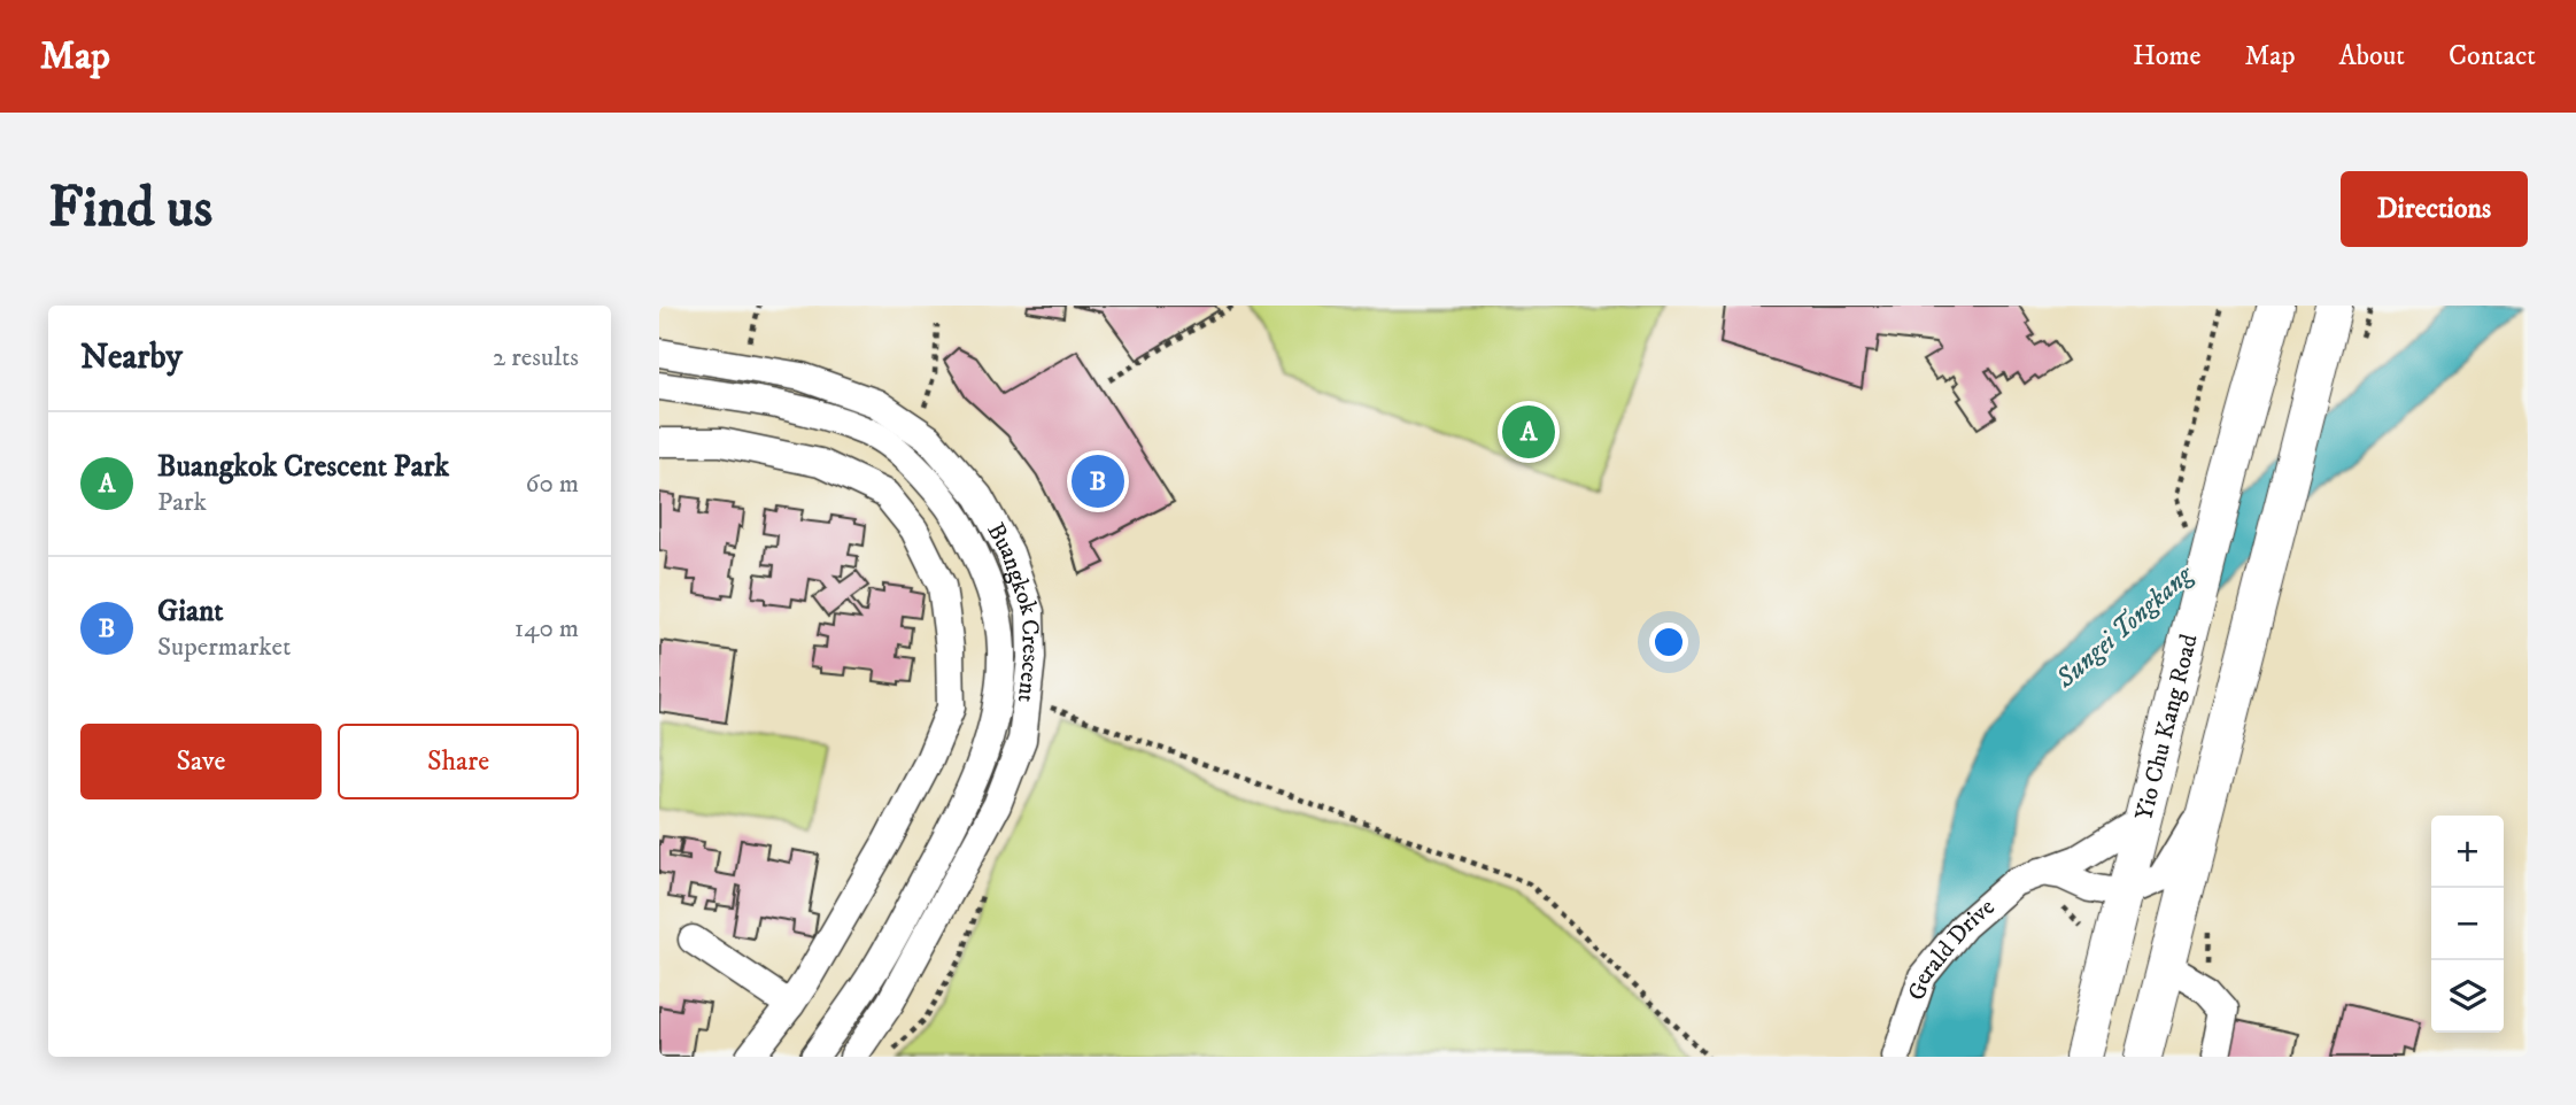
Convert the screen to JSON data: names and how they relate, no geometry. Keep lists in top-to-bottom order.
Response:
{
  "streets": {
    "main road": ["Yio Chu Kang Road"],
    "street": ["Buangkok Crescent", "Gerald Drive"]
  },
  "crossings": [
    ["Yio Chu Kang Road", "Gerald Drive"]
  ],
  "water": ["Sungei Tongkang"],
  "page": {
    "header": "Map",
    "nav": [
      "Home",
      "Map",
      "About",
      "Contact"
    ],
    "buttons": [
      "Directions",
      ["Save", "Share"]
    ],
    "title": "Find us",
    "heading": ["Nearby", "2 results"],
    "pins": ["A", "B"],
    "list": [
      {
        "mark": "A",
        "name": "Buangkok Crescent Park",
        "note": "Park",
        "value": "60 m"
      },
      {
        "mark": "B",
        "name": "Giant",
        "note": "Supermarket",
        "value": "140 m"
      }
    ],
    "map_buttons": ["+", "−"]
  }
}
